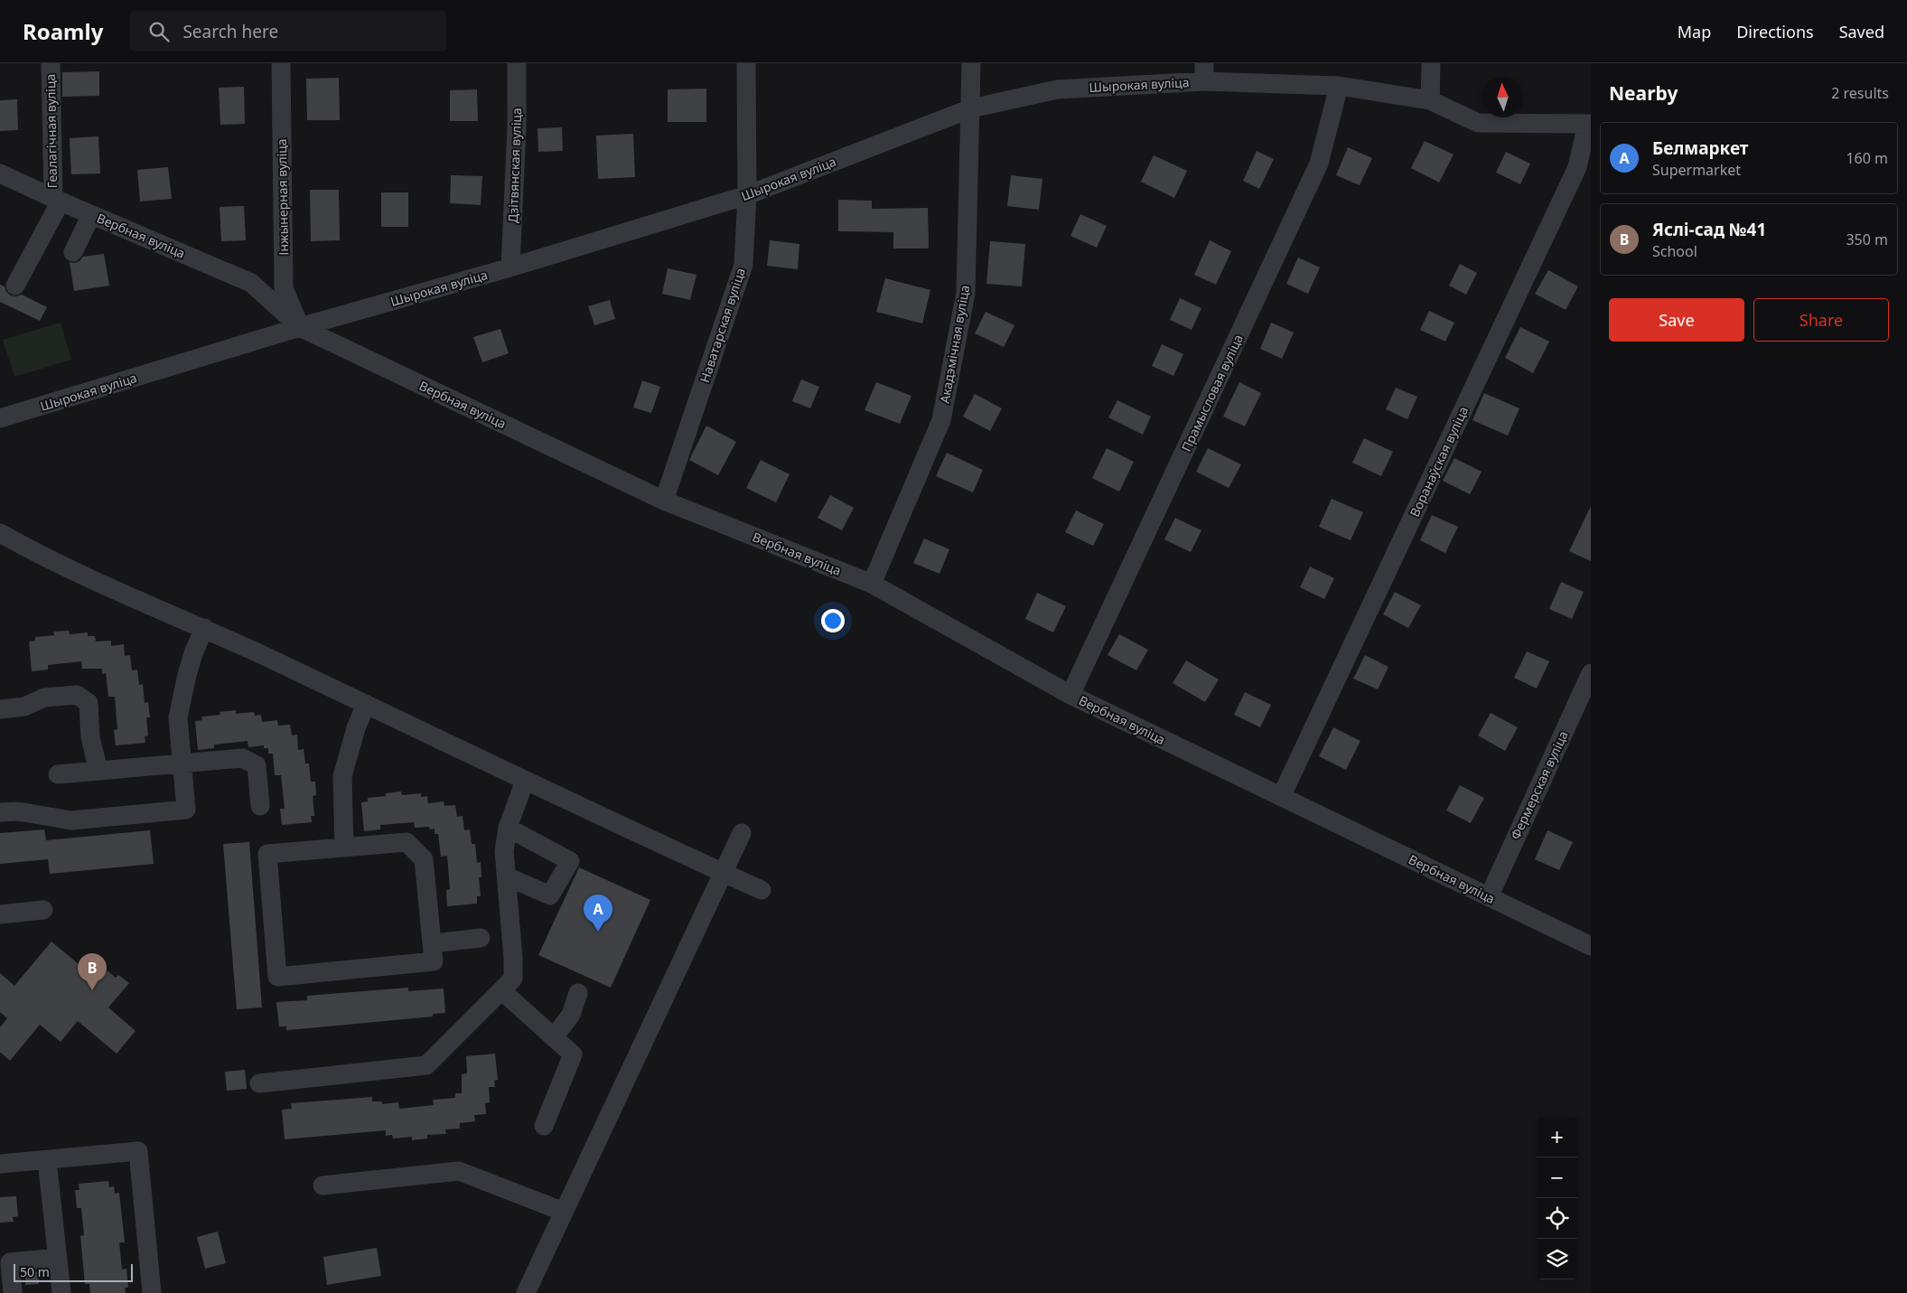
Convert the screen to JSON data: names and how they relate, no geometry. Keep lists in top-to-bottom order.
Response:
{
  "streets": {
    "street": [
      "Шырокая вуліца",
      "Геалагічная вуліца",
      "Дзітвянская вуліца",
      "Інжынерная вуліца",
      "Вербная вуліца",
      "Наватарская вуліца",
      "Акадэмічная вуліца",
      "Прамысловая вуліца",
      "Воранаўская вуліца",
      "Фермерская вуліца"
    ]
  },
  "crossings": [
    ["Шырокая вуліца", "Дзітвянская вуліца"],
    ["Шырокая вуліца", "Інжынерная вуліца"],
    ["Шырокая вуліца", "Вербная вуліца"],
    ["Шырокая вуліца", "Наватарская вуліца"],
    ["Шырокая вуліца", "Акадэмічная вуліца"],
    ["Шырокая вуліца", "Прамысловая вуліца"],
    ["Шырокая вуліца", "Воранаўская вуліца"],
    ["Геалагічная вуліца", "Вербная вуліца"],
    ["Інжынерная вуліца", "Вербная вуліца"],
    ["Вербная вуліца", "Наватарская вуліца"],
    ["Вербная вуліца", "Акадэмічная вуліца"],
    ["Вербная вуліца", "Прамысловая вуліца"],
    ["Вербная вуліца", "Воранаўская вуліца"],
    ["Вербная вуліца", "Фермерская вуліца"]
  ],
  "scale_bar": "50 m",
  "north": "top",
  "page": {
    "header": "Roamly",
    "search": "Search here",
    "nav": ["Map", "Directions", "Saved"],
    "heading": ["Nearby", "2 results"],
    "list": [
      {
        "mark": "A",
        "name": "Белмаркет",
        "note": "Supermarket",
        "value": "160 m"
      },
      {
        "mark": "B",
        "name": "Яслі-сад №41",
        "note": "School",
        "value": "350 m"
      }
    ],
    "buttons": ["Save", "Share"],
    "pins": ["A", "B"],
    "map_buttons": ["+", "−"],
    "scale": "50 m"
  }
}
